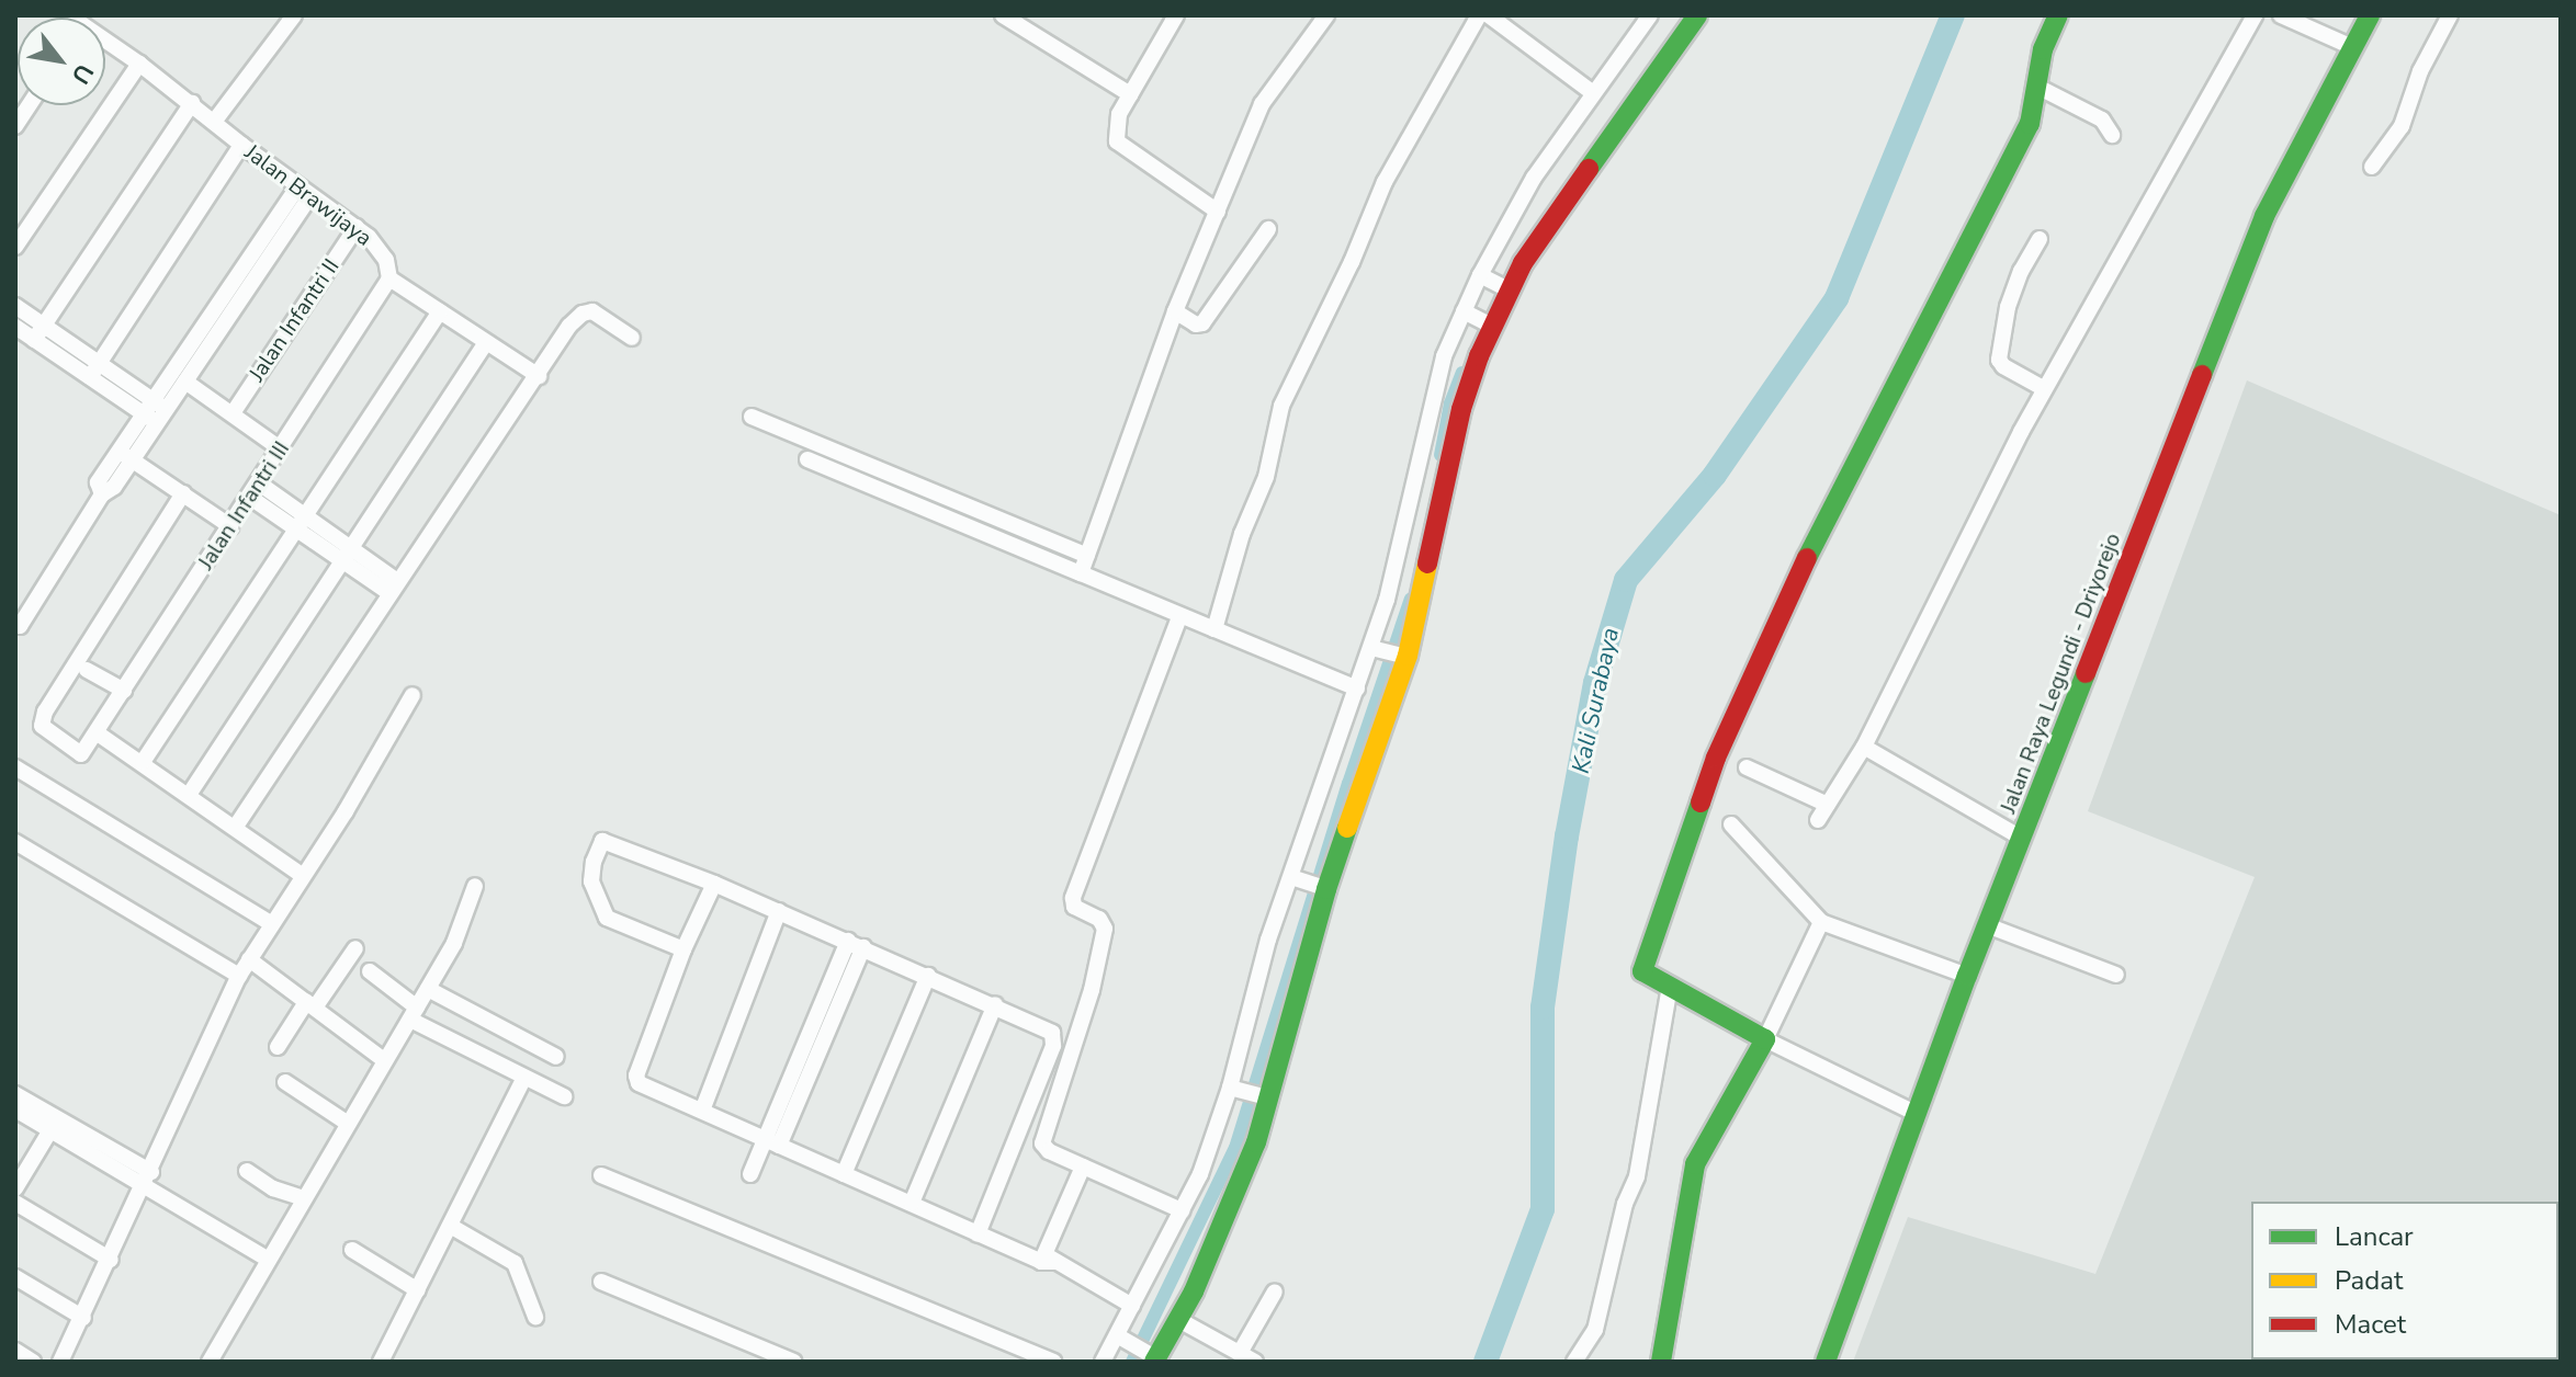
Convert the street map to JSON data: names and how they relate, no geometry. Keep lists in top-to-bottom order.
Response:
{
  "streets": {
    "street": [
      "Jalan Brawijaya",
      "Jalan Infantri II",
      "Jalan Infantri III",
      "Jalan Raya Legundi - Driyorejo"
    ]
  },
  "crossings": [
    ["Jalan Brawijaya", "Jalan Infantri II"],
    ["Jalan Brawijaya", "Jalan Infantri III"]
  ],
  "water": ["Kali Surabaya"],
  "legend": ["Lancar", "Padat", "Macet"],
  "north": "bottom right"
}
